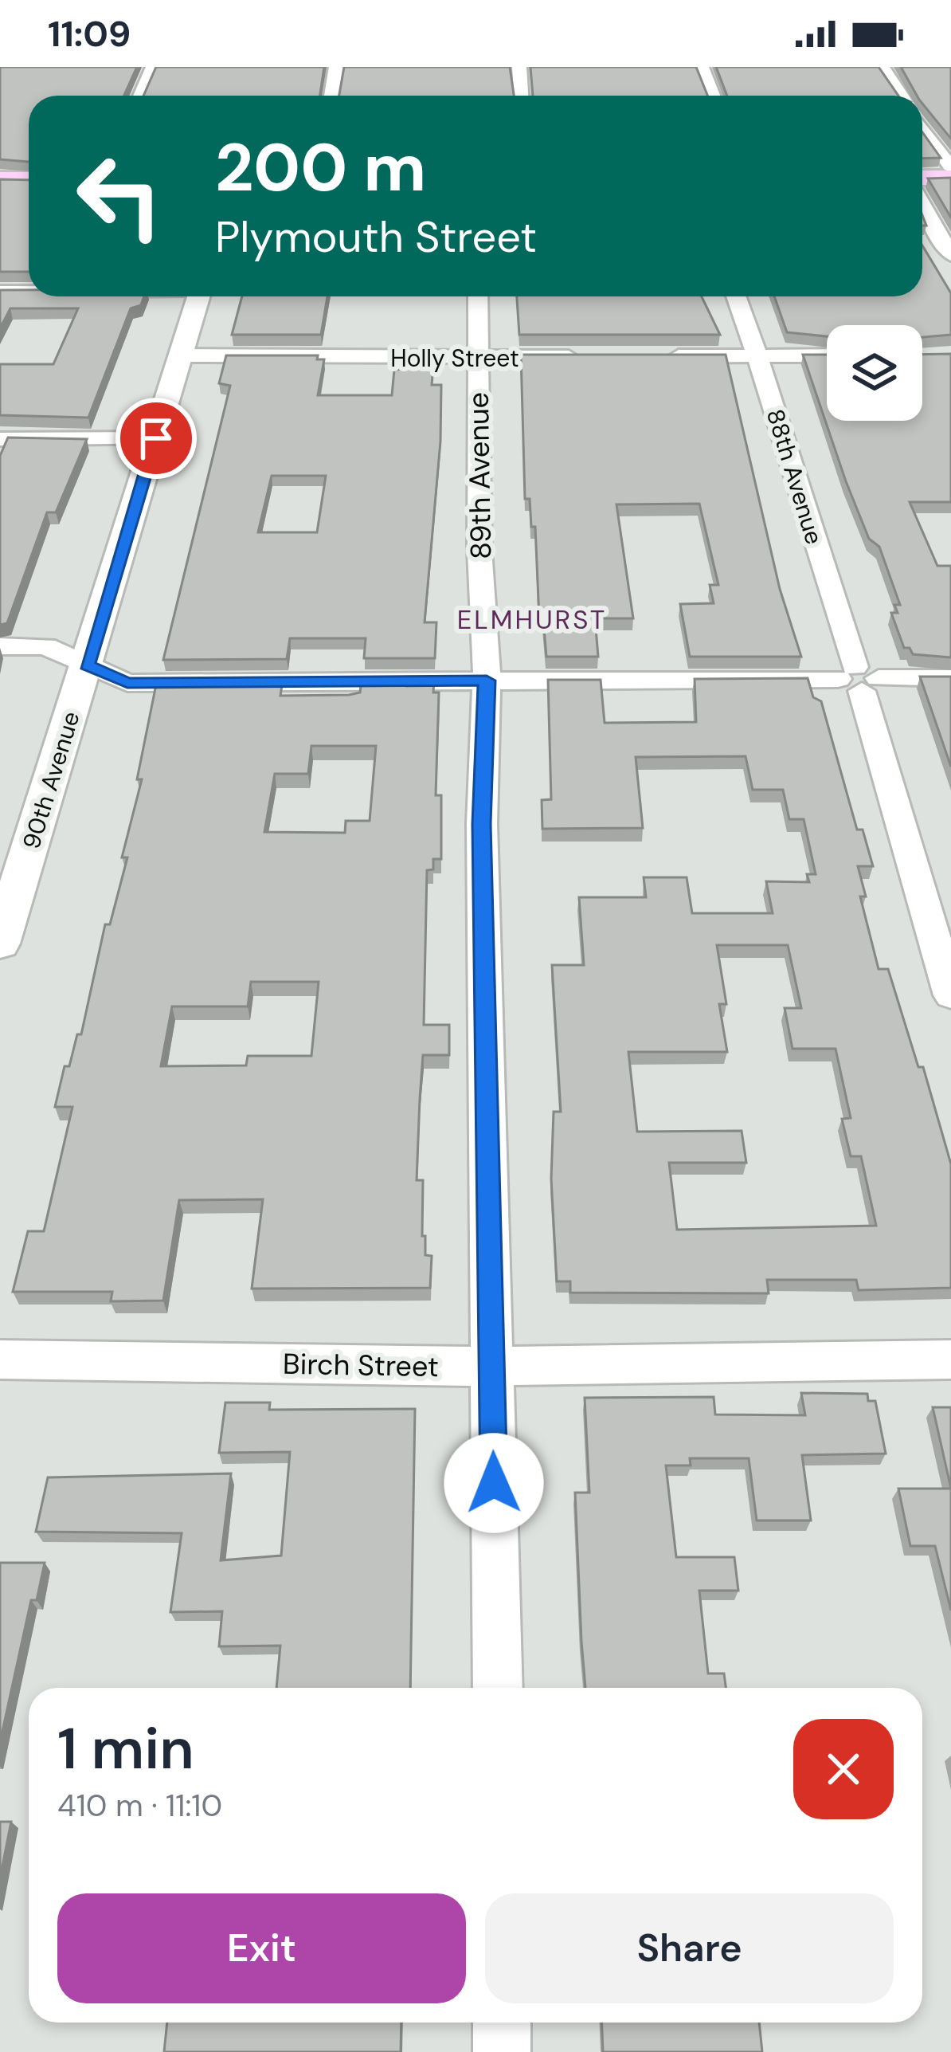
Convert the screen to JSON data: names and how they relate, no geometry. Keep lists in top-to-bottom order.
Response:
{
  "streets": {
    "street": [
      "Holly Street",
      "89th Avenue",
      "88th Avenue",
      "90th Avenue",
      "Birch Street"
    ]
  },
  "crossings": [
    ["Holly Street", "89th Avenue"],
    ["Holly Street", "90th Avenue"],
    ["89th Avenue", "Birch Street"]
  ],
  "districts": ["ELMHURST"],
  "page": {
    "status": "11:09",
    "turn": ["200 m", "Plymouth Street"],
    "heading": ["1 min", "410 m · 11:10"],
    "buttons": ["Exit", "Share"]
  }
}
